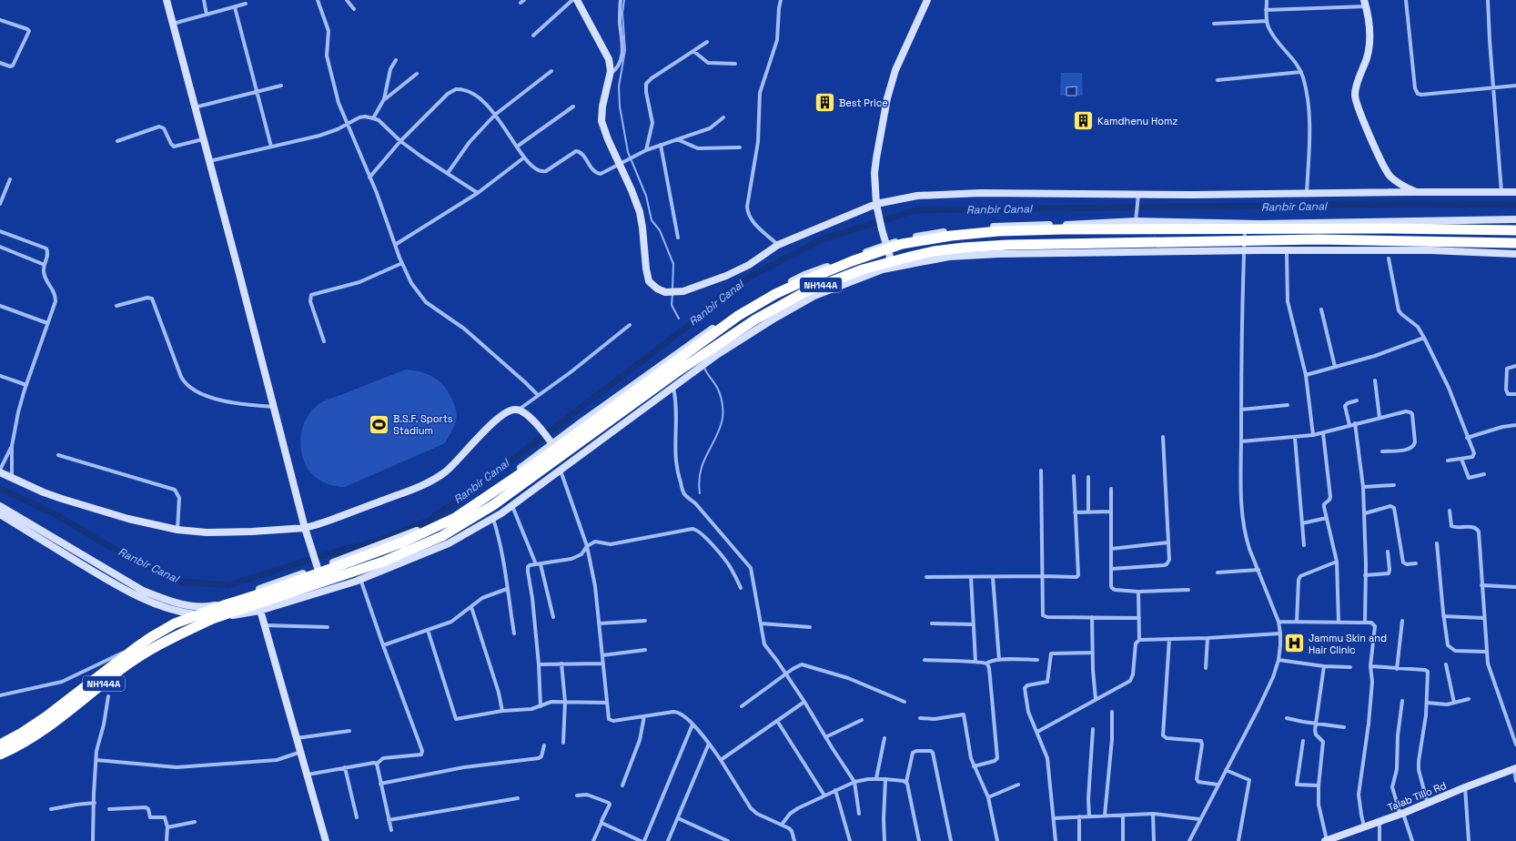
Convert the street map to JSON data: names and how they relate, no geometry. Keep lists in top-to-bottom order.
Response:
{
  "streets": {
    "highway": ["NH144A"],
    "street": ["Talab Tillo Rd"]
  },
  "water": ["Ranbir Canal"],
  "places": {
    "building": ["Best Price", "Kamdhenu Homz"],
    "sports": ["B.S.F. Sports Stadium"],
    "hospital": ["Jammu Skin and Hair Clinic"]
  }
}
